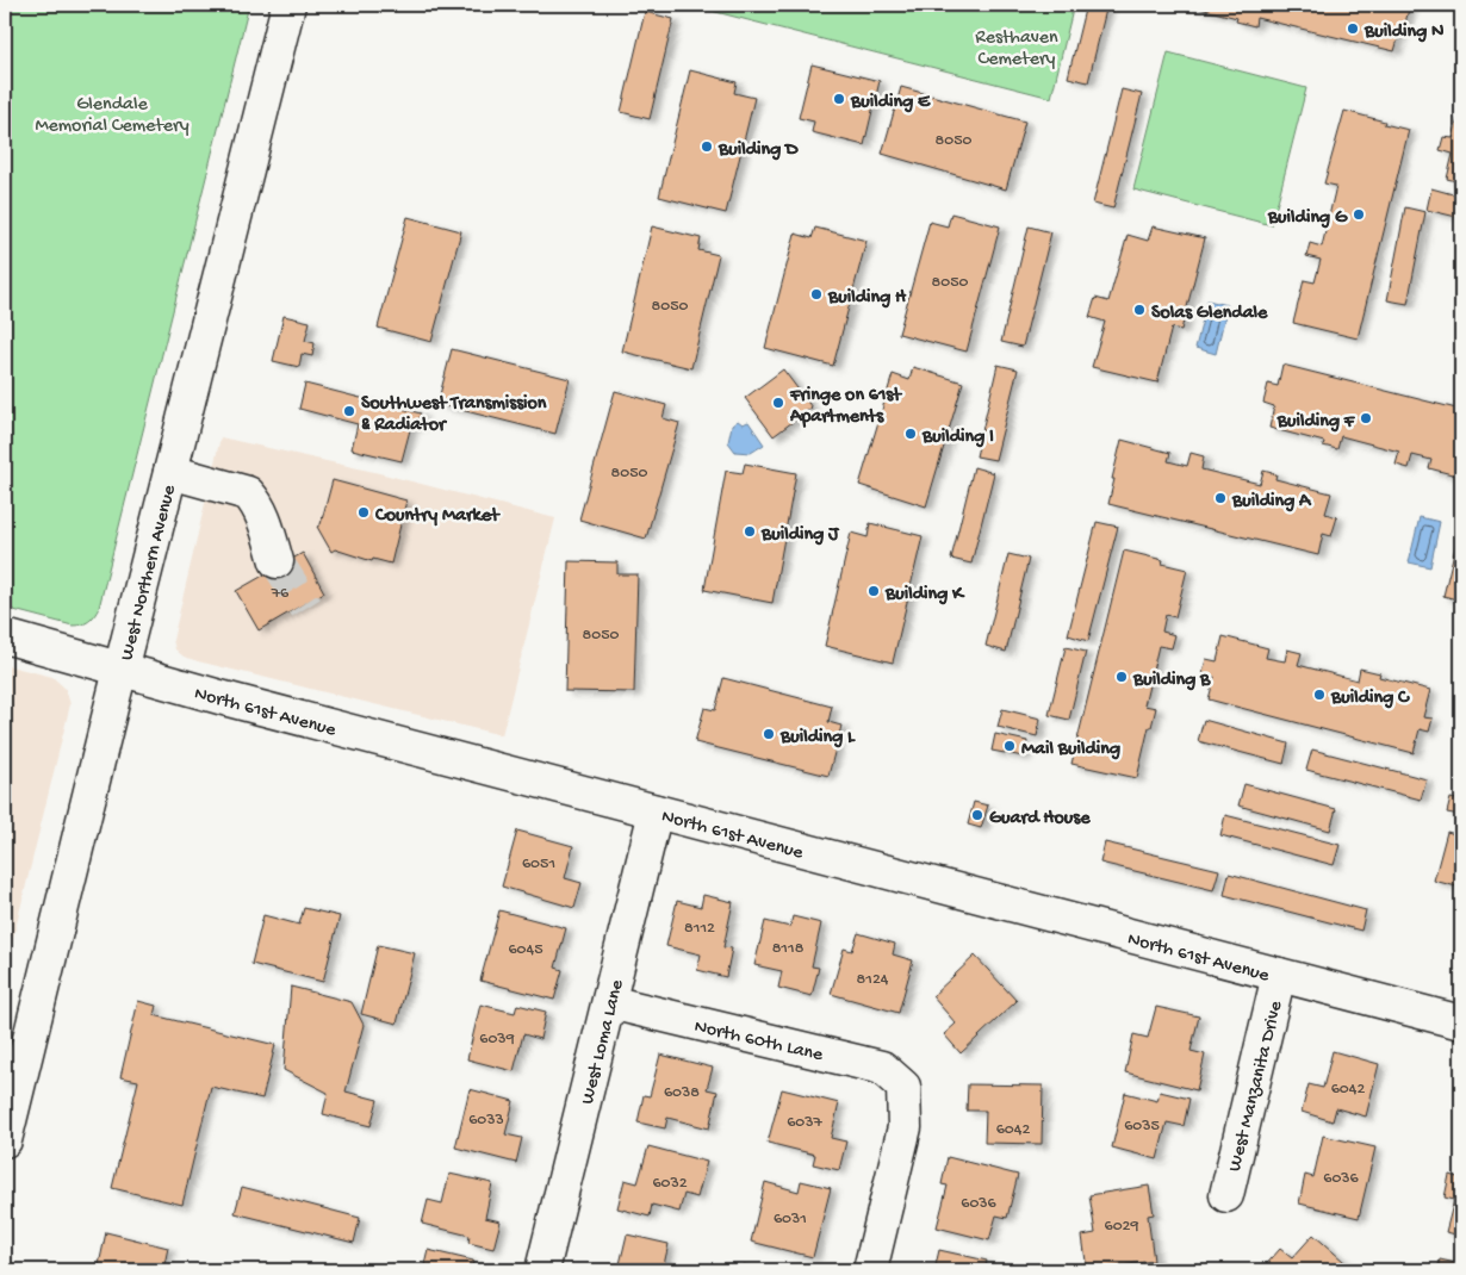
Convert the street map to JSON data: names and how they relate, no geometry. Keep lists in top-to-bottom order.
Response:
{
  "streets": {
    "street": [
      "West Northern Avenue",
      "North 61st Avenue",
      "North 60th Lane",
      "West Loma Lane",
      "West Manzanita Drive"
    ]
  },
  "crossings": [
    ["West Northern Avenue", "North 61st Avenue"],
    ["North 61st Avenue", "West Loma Lane"],
    ["North 61st Avenue", "West Manzanita Drive"],
    ["North 60th Lane", "West Loma Lane"]
  ],
  "parks": ["Resthaven Cemetery", "Glendale Memorial Cemetery"],
  "places": [
    "Building N",
    "Building E",
    "Building D",
    "Building G",
    "Building H",
    "Solas Glendale",
    "Fringe on 61st Apartments",
    "Southwest Transmission & Radiator",
    "Building F",
    "Building I",
    "Building A",
    "Country Market",
    "Building J",
    "Building K",
    "Building B",
    "Building C",
    "Building L",
    "Mail Building",
    "Guard House"
  ],
  "house_numbers": [
    "8050",
    "8050",
    "8050",
    "8050",
    "76",
    "8050",
    "6051",
    "8112",
    "8118",
    "6045",
    "8124",
    "6039",
    "6042",
    "6038",
    "6033",
    "6037",
    "6035",
    "6042",
    "6036",
    "6032",
    "6036",
    "6031",
    "6029"
  ]
}
